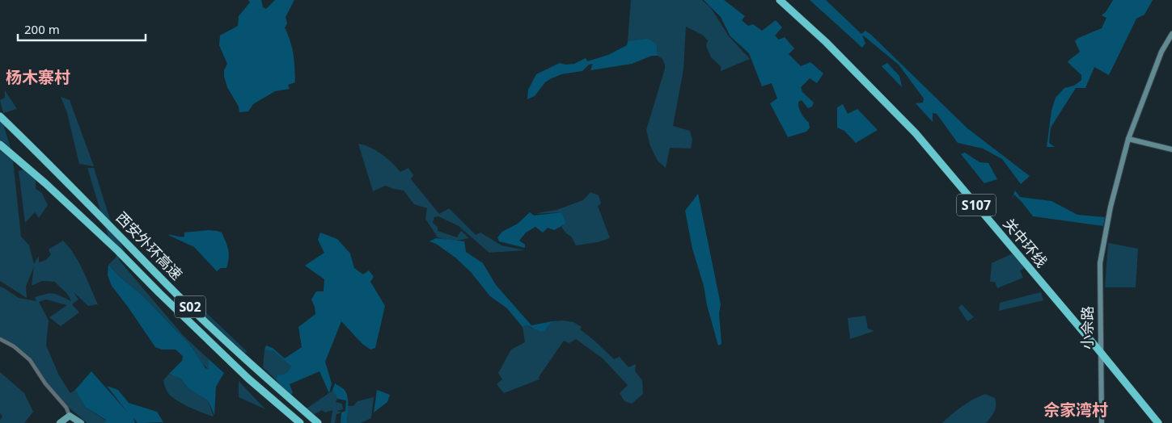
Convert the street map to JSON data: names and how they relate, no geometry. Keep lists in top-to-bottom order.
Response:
{
  "streets": {
    "highway": [
      "S107",
      "关中环线",
      "西安外环高速",
      "S02"
    ],
    "street": ["小佘路"]
  },
  "crossings": [
    ["关中环线", "小佘路"]
  ],
  "districts": ["杨木寨村", "佘家湾村"],
  "scale_bar": "200 m"
}
